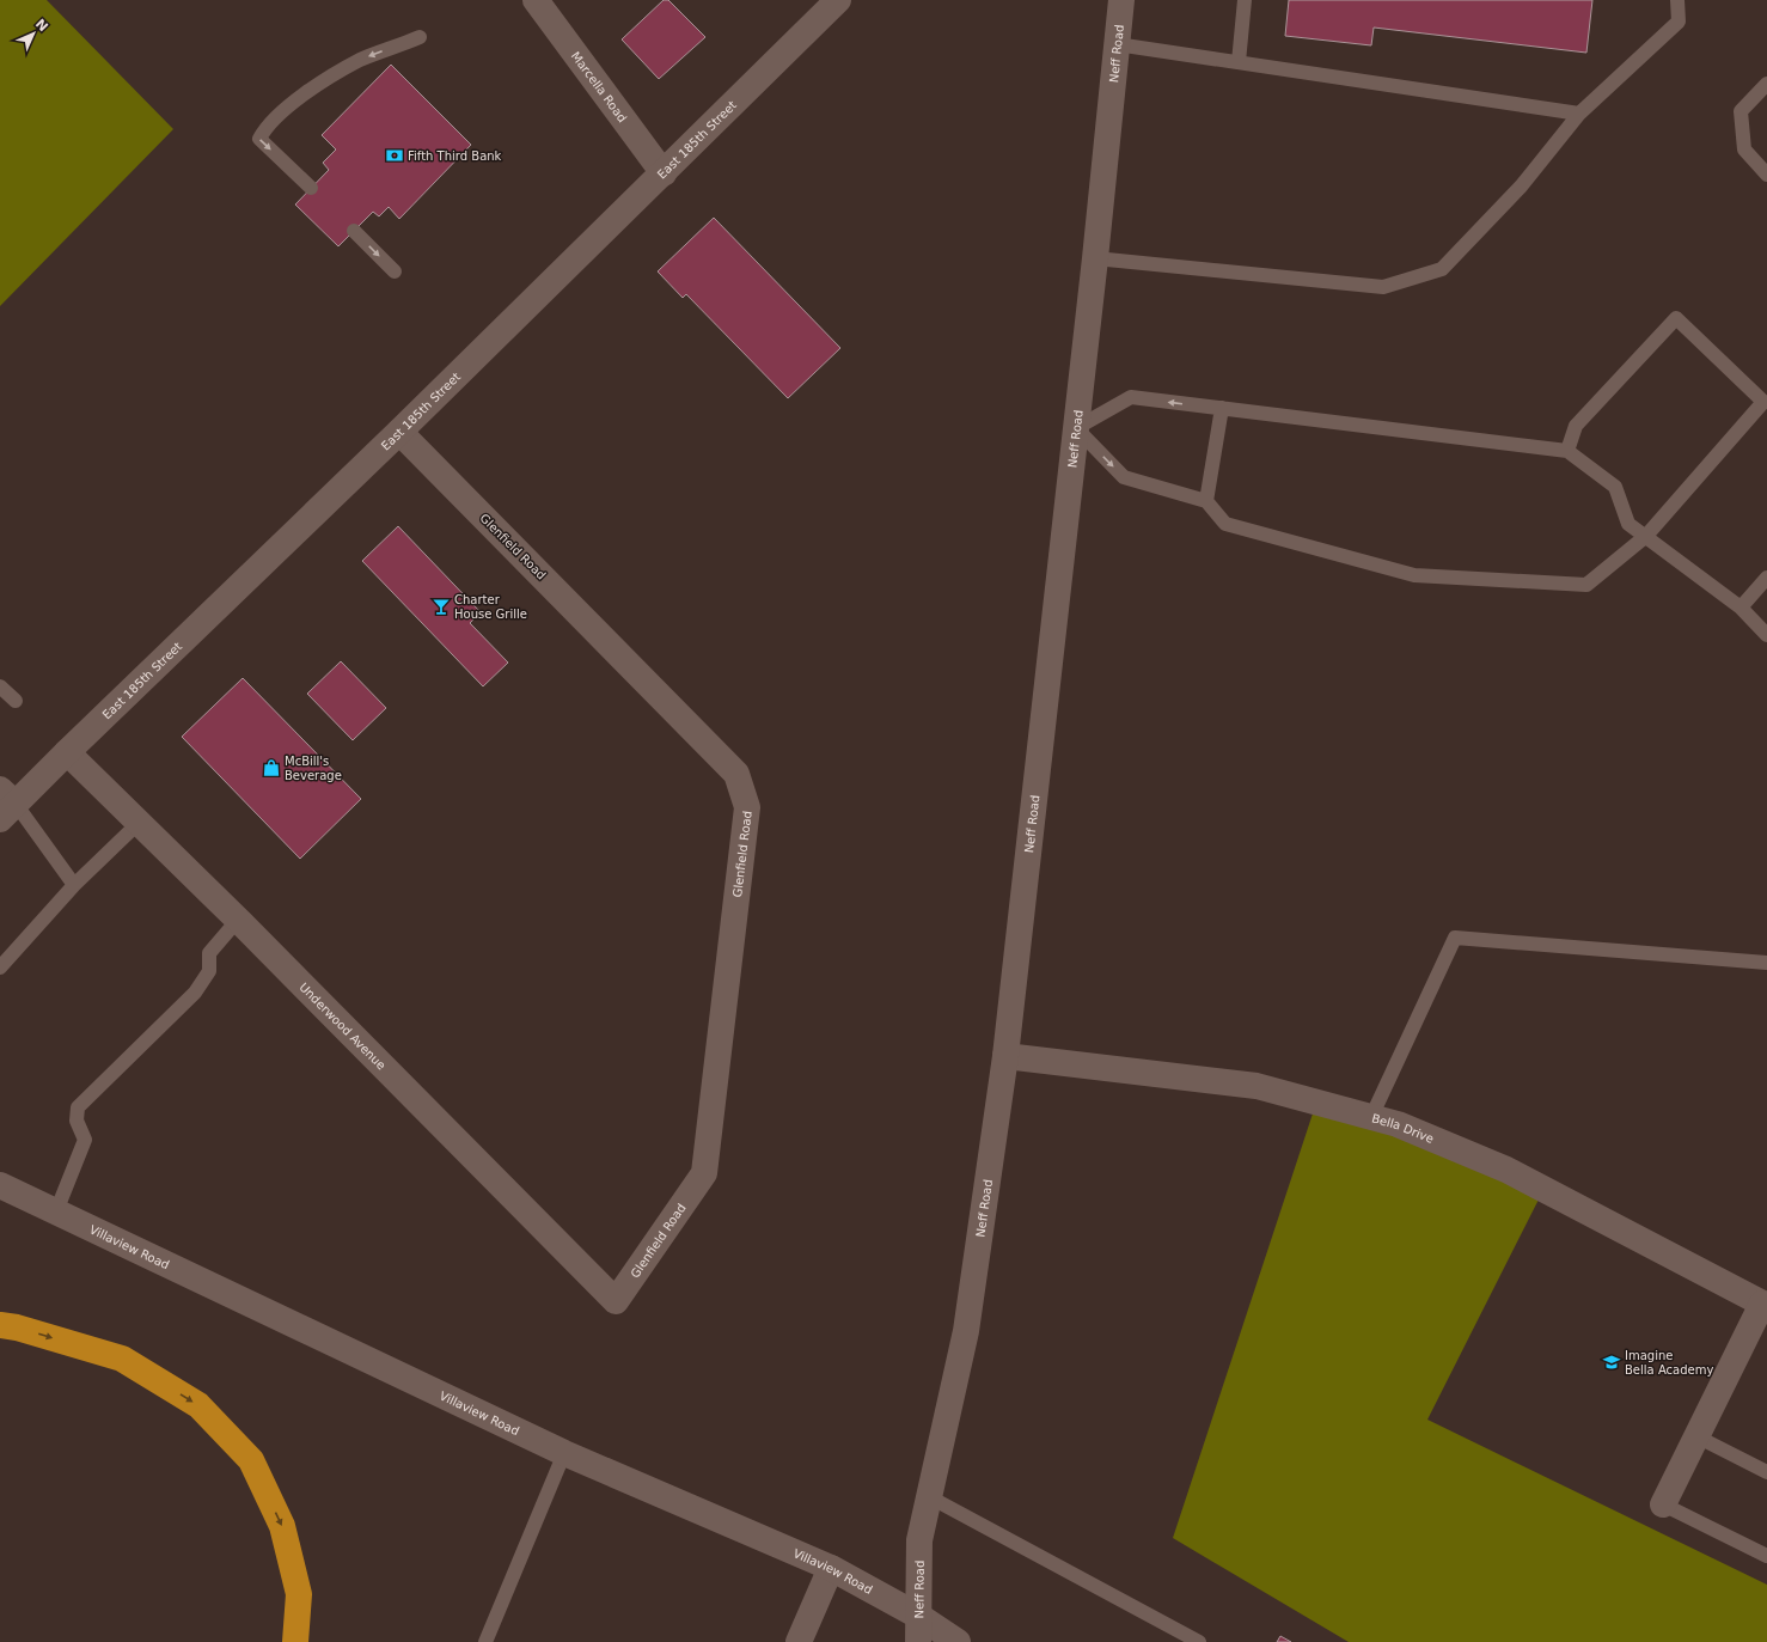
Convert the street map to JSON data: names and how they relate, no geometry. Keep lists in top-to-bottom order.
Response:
{
  "streets": {
    "street": [
      "Neff Road",
      "Marcella Road",
      "East 185th Street",
      "Glenfield Road",
      "Underwood Avenue",
      "Bella Drive",
      "Villaview Road"
    ]
  },
  "crossings": [
    ["Neff Road", "Bella Drive"],
    ["Neff Road", "Villaview Road"],
    ["Marcella Road", "East 185th Street"],
    ["East 185th Street", "Glenfield Road"],
    ["East 185th Street", "Underwood Avenue"],
    ["Glenfield Road", "Underwood Avenue"]
  ],
  "places": {
    "bank": ["Fifth Third Bank"],
    "bar": ["Charter House Grille"],
    "shop": ["McBill's Beverage"],
    "school or university": ["Imagine Bella Academy"]
  },
  "north": "top right"
}
